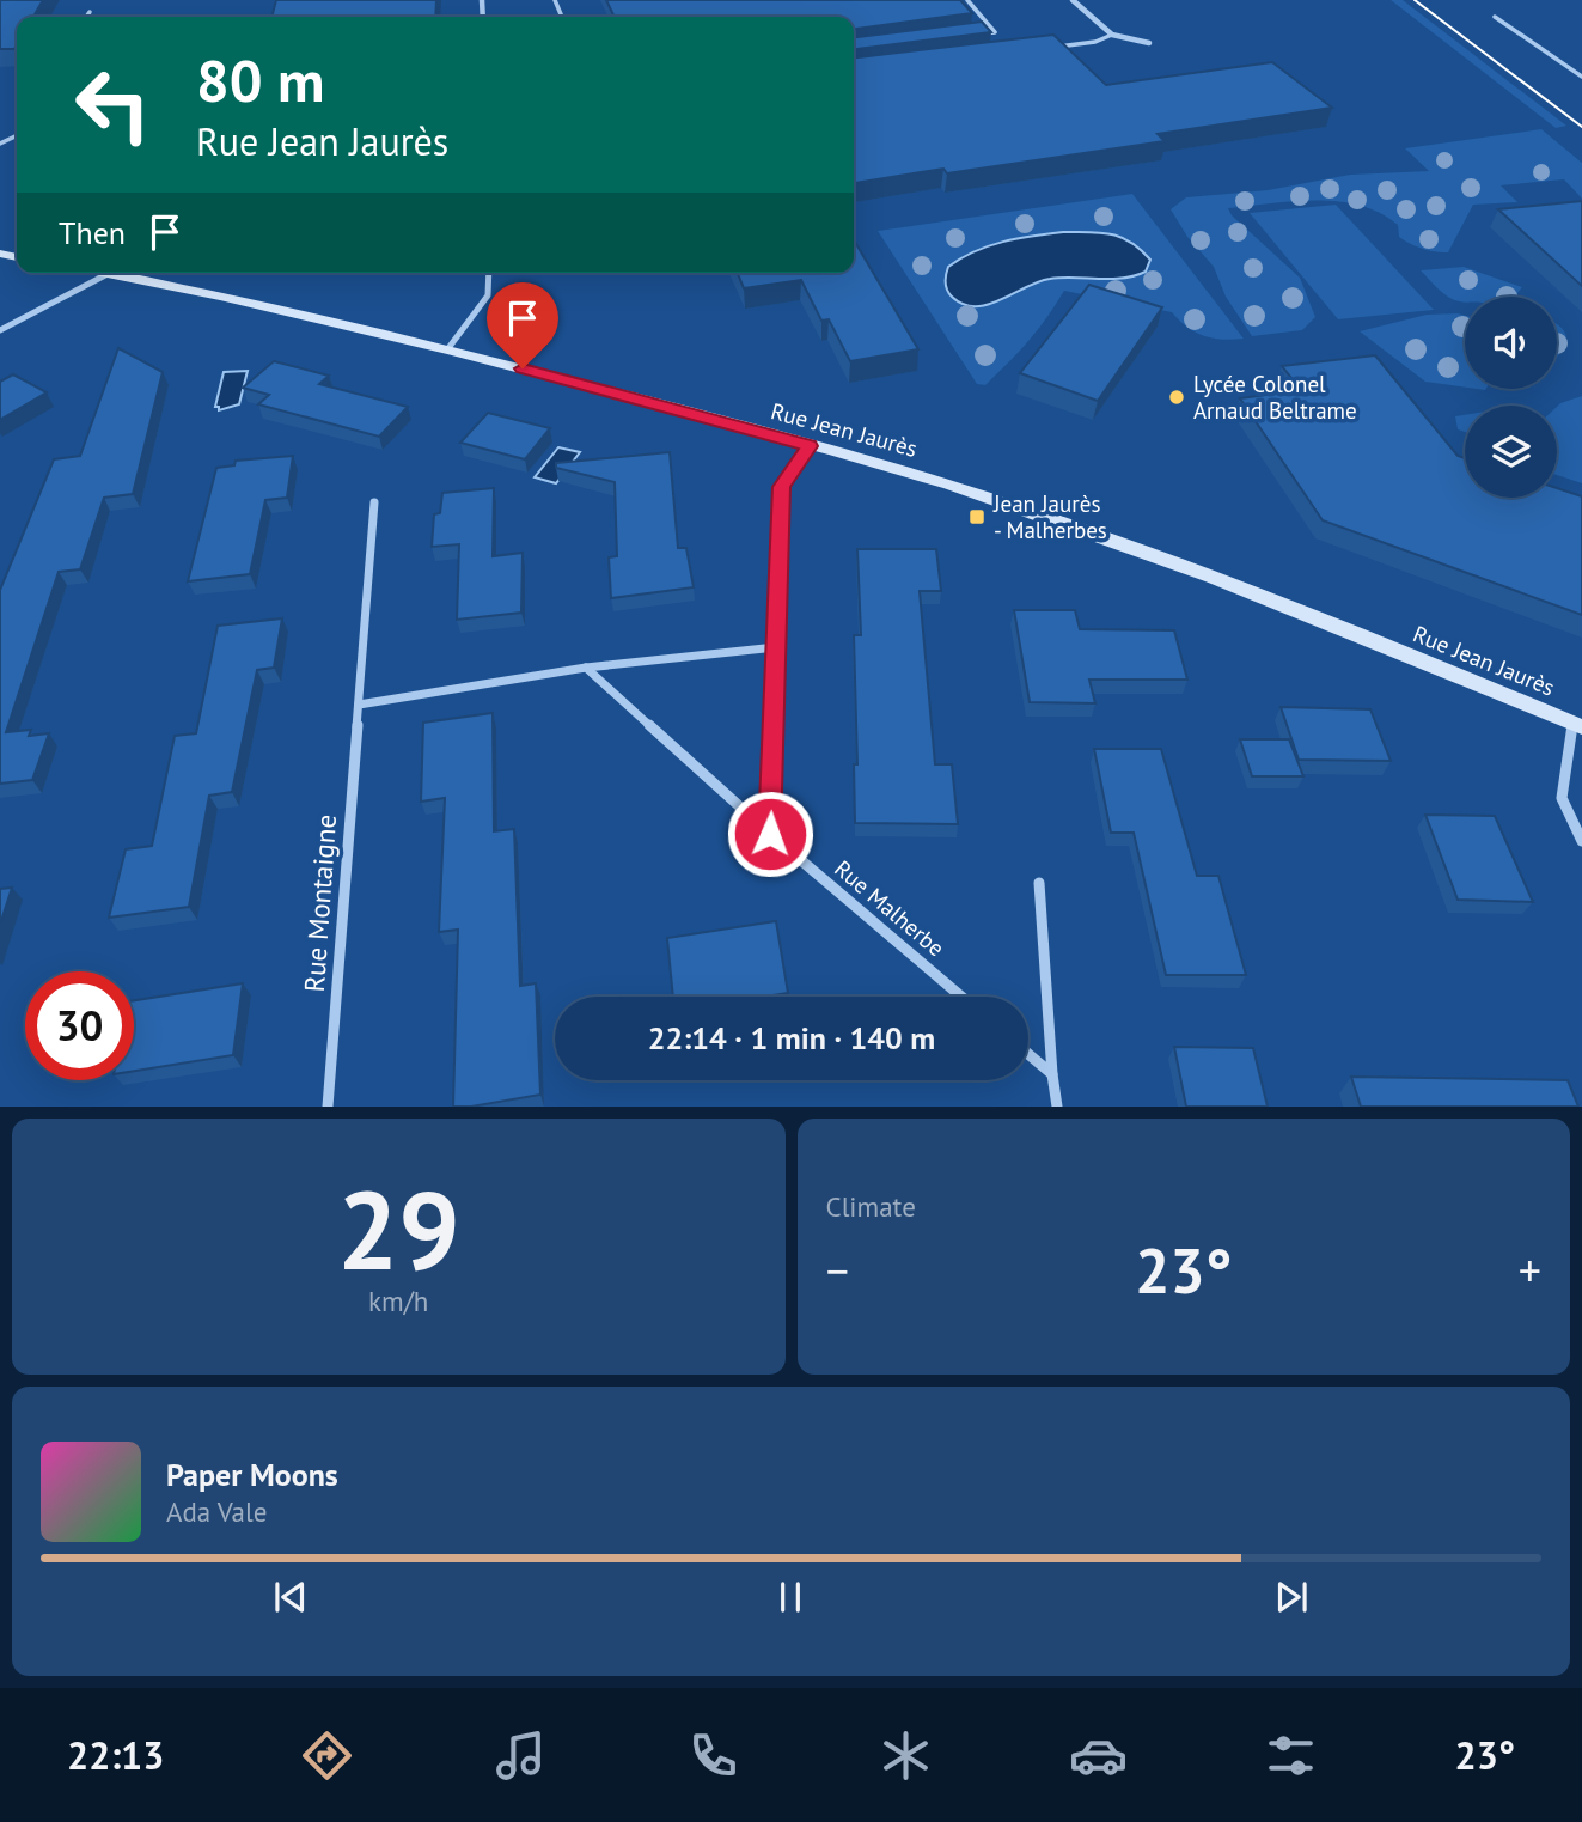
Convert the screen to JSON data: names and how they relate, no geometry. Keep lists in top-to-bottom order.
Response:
{
  "streets": {
    "main road": ["Rue Jean Jaurès"],
    "street": ["Rue Montaigne", "Rue Malherbe"]
  },
  "places": {
    "other": ["Lycée Colonel Arnaud Beltrame"],
    "transit": ["Jean Jaurès - Malherbes"]
  },
  "page": {
    "turn": ["80 m", "Rue Jean Jaurès"],
    "then": "Then",
    "limit": "30",
    "trip": "22:14 · 1 min · 140 m",
    "tile": [
      ["29", "km/h"],
      "Climate"
    ],
    "heat": ["−", "23°", "+"],
    "song": ["Paper Moons", "Ada Vale"],
    "tabs": ["22:13", "23°"]
  }
}
